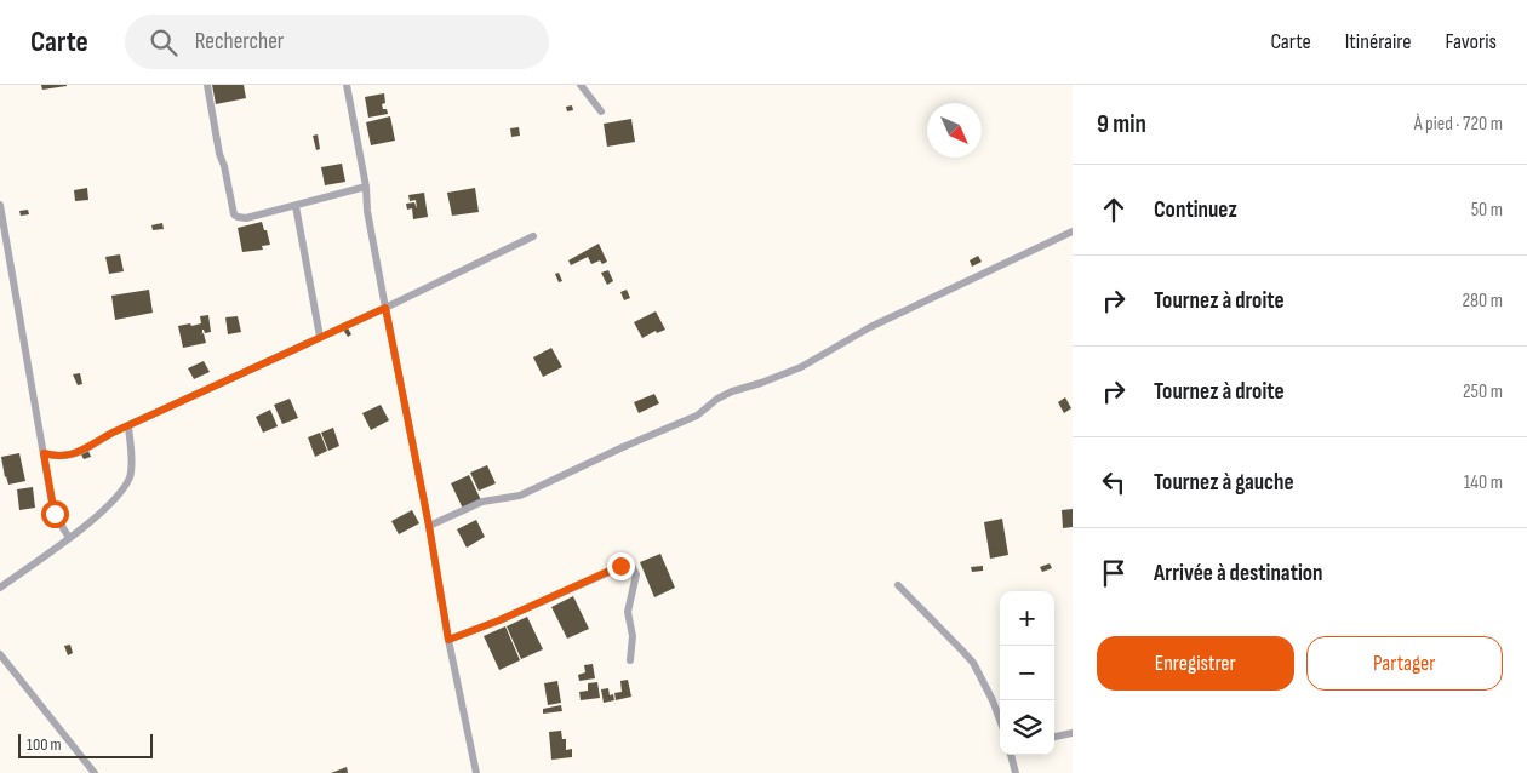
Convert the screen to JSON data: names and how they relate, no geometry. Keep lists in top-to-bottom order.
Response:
{
  "scale_bar": "100 m",
  "north": "bottom right",
  "page": {
    "header": "Carte",
    "search": "Rechercher",
    "nav": ["Carte", "Itinéraire", "Favoris"],
    "heading": ["9 min", "À pied · 720 m"],
    "list": [
      ["Continuez", "50 m"],
      ["Tournez à droite", "280 m"],
      ["Tournez à droite", "250 m"],
      ["Tournez à gauche", "140 m"],
      "Arrivée à destination"
    ],
    "map_buttons": ["+", "−"],
    "buttons": ["Enregistrer", "Partager"],
    "scale": "100 m"
  }
}
